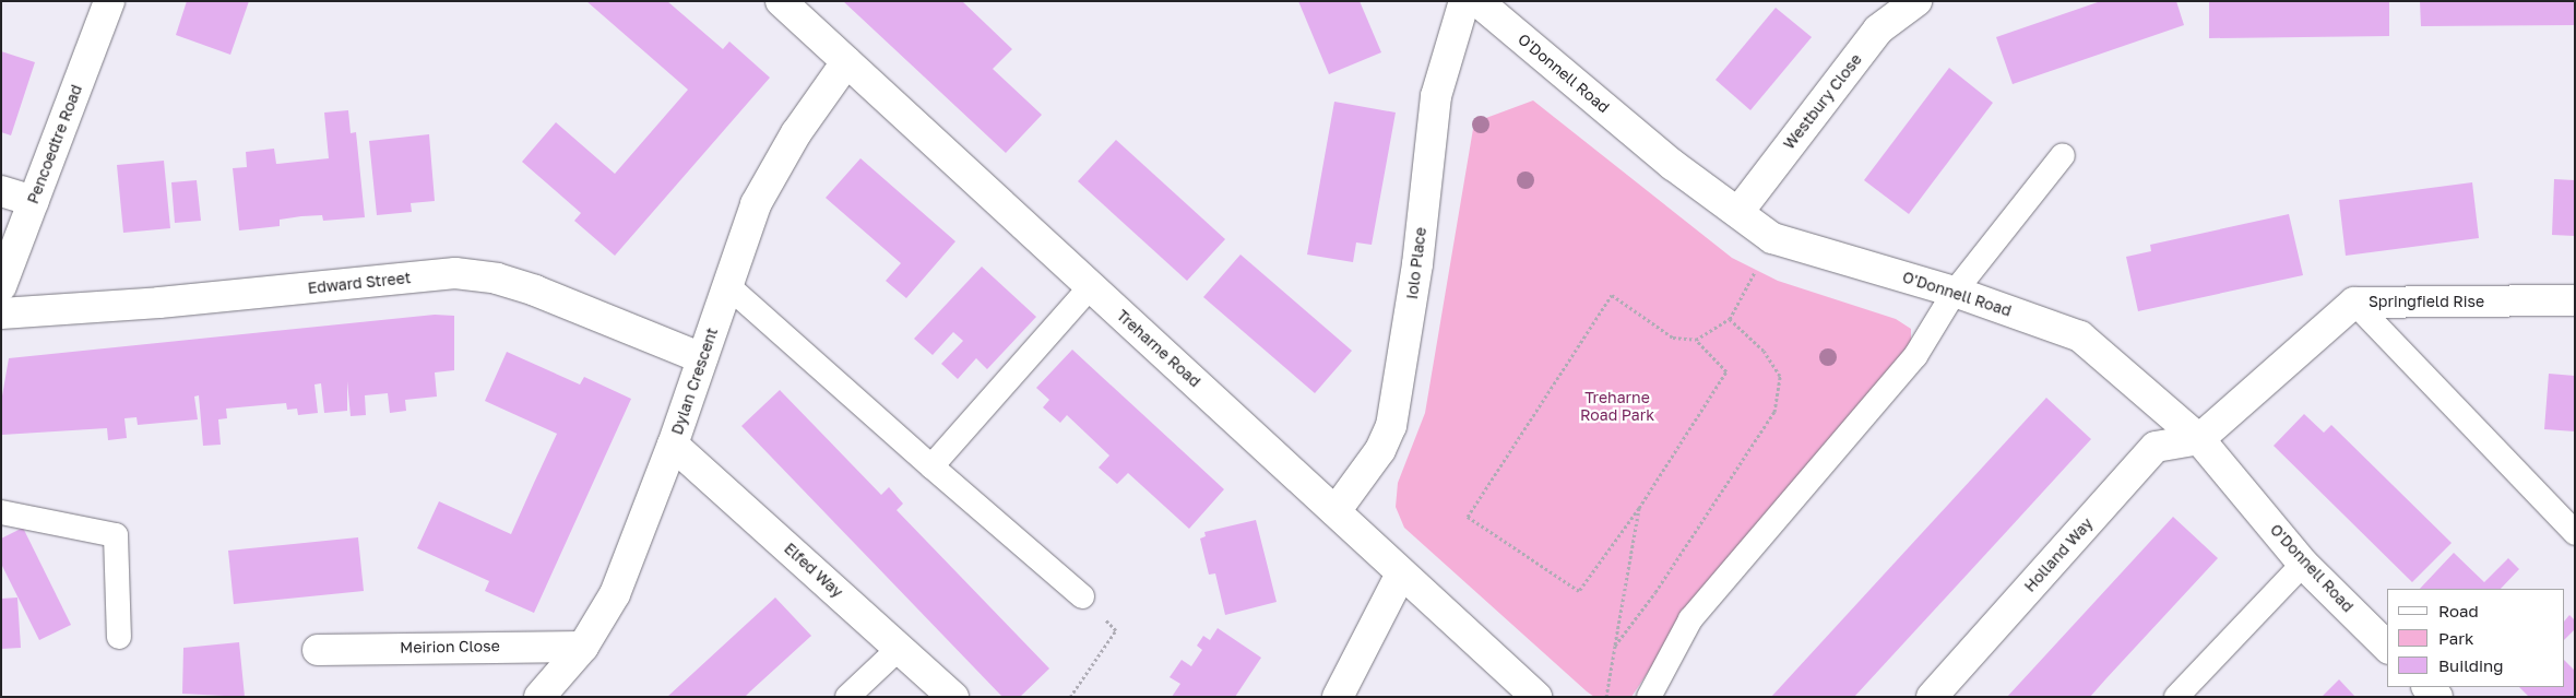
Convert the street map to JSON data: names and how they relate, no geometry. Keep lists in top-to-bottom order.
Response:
{
  "streets": {
    "street": [
      "O'Donnell Road",
      "Westbury Close",
      "Pencoedtre Road",
      "Iolo Place",
      "Edward Street",
      "Springfield Rise",
      "Treharne Road",
      "Dylan Crescent",
      "Holland Way",
      "Elfed Way",
      "Meirion Close"
    ]
  },
  "crossings": [
    ["O'Donnell Road", "Westbury Close"],
    ["O'Donnell Road", "Springfield Rise"],
    ["O'Donnell Road", "Holland Way"],
    ["Iolo Place", "Treharne Road"],
    ["Edward Street", "Dylan Crescent"],
    ["Springfield Rise", "Holland Way"],
    ["Treharne Road", "Dylan Crescent"],
    ["Dylan Crescent", "Elfed Way"],
    ["Dylan Crescent", "Meirion Close"]
  ],
  "parks": ["Treharne Road Park"],
  "legend": ["Road", "Park", "Building"]
}
